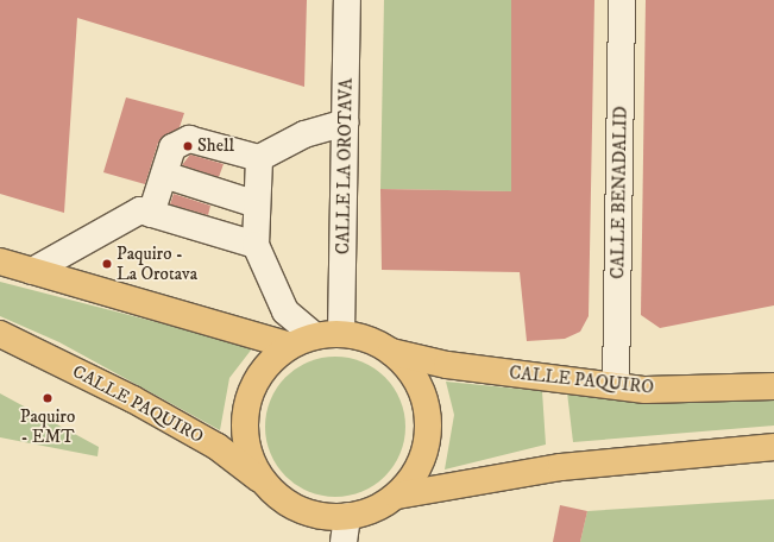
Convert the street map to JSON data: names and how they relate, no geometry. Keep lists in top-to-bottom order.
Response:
{
  "streets": {
    "main road": ["CALLE PAQUIRO"],
    "street": ["CALLE LA OROTAVA", "CALLE BENADALID"]
  },
  "crossings": [
    ["CALLE BENADALID", "CALLE PAQUIRO"]
  ],
  "places": ["Shell", "Paquiro - La Orotava", "Paquiro - EMT"]
}
